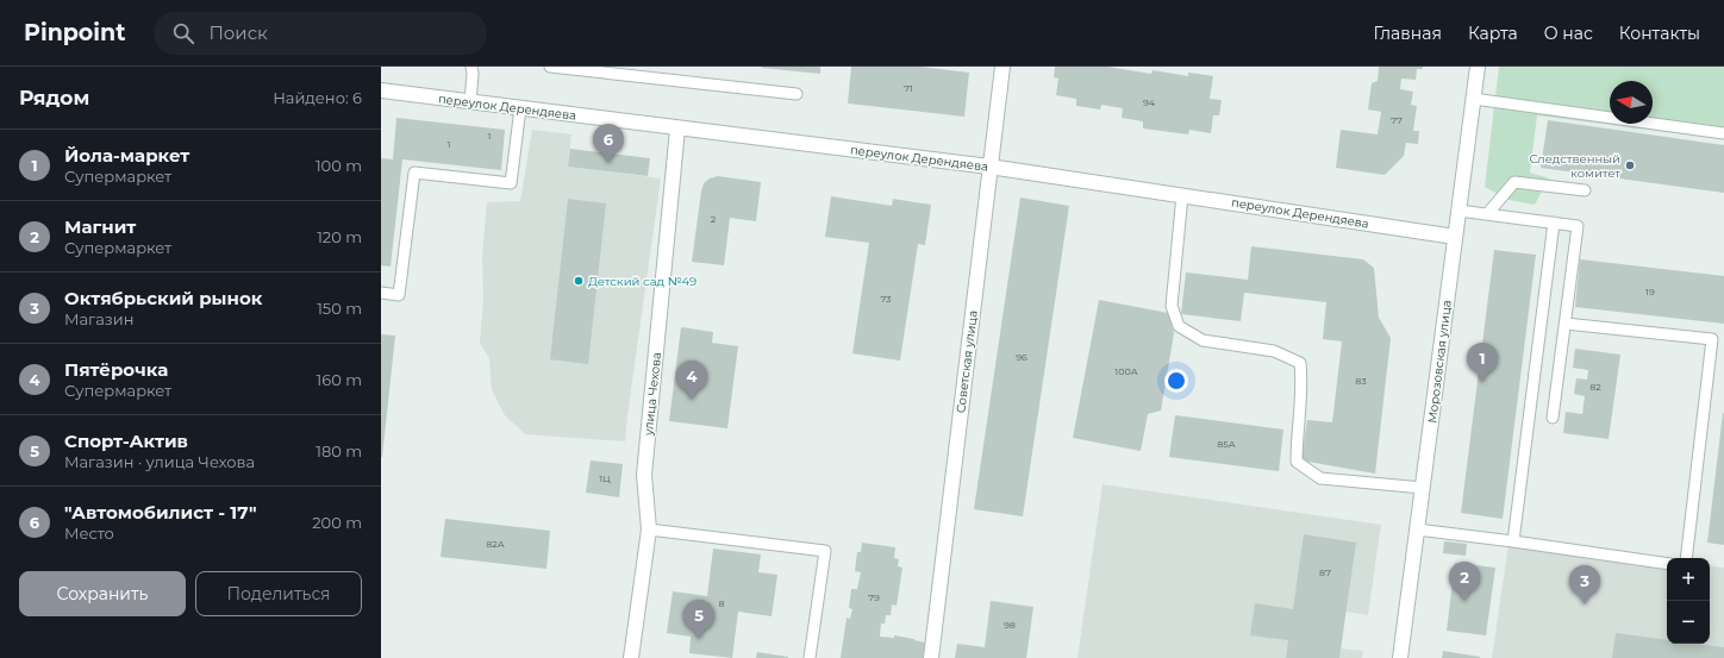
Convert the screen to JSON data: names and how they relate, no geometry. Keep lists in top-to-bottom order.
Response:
{
  "streets": {
    "street": [
      "переулок Дерендяева",
      "Советская улица",
      "Морозовская улица",
      "улица Чехова"
    ]
  },
  "crossings": [
    ["переулок Дерендяева", "Советская улица"],
    ["переулок Дерендяева", "Морозовская улица"],
    ["переулок Дерендяева", "улица Чехова"]
  ],
  "places": ["Следственный комитет", "Детский сад №49"],
  "house_numbers": [
    "71",
    "94",
    "77",
    "1",
    "1",
    "2",
    "19",
    "73",
    "96",
    "100А",
    "83",
    "82",
    "85А",
    "1Ц",
    "82А",
    "87",
    "79",
    "8",
    "98"
  ],
  "north": "left",
  "page": {
    "header": "Pinpoint",
    "search": "Поиск",
    "nav": [
      "Главная",
      "Карта",
      "О нас",
      "Контакты"
    ],
    "heading": ["Рядом", "Найдено: 6"],
    "pins": [
      "6",
      "1",
      "4",
      "2",
      "3",
      "5"
    ],
    "list": [
      {
        "mark": "1",
        "name": "Йола-маркет",
        "note": "Супермаркет",
        "value": "100 m"
      },
      {
        "mark": "2",
        "name": "Магнит",
        "note": "Супермаркет",
        "value": "120 m"
      },
      {
        "mark": "3",
        "name": "Октябрьский рынок",
        "note": "Магазин",
        "value": "150 m"
      },
      {
        "mark": "4",
        "name": "Пятёрочка",
        "note": "Супермаркет",
        "value": "160 m"
      },
      {
        "mark": "5",
        "name": "Спорт-Актив",
        "note": "Магазин · улица Чехова",
        "value": "180 m"
      },
      {
        "mark": "6",
        "name": "\"Автомобилист - 17\"",
        "note": "Место",
        "value": "200 m"
      }
    ],
    "buttons": ["Сохранить", "Поделиться"],
    "map_buttons": ["+", "−"]
  }
}
